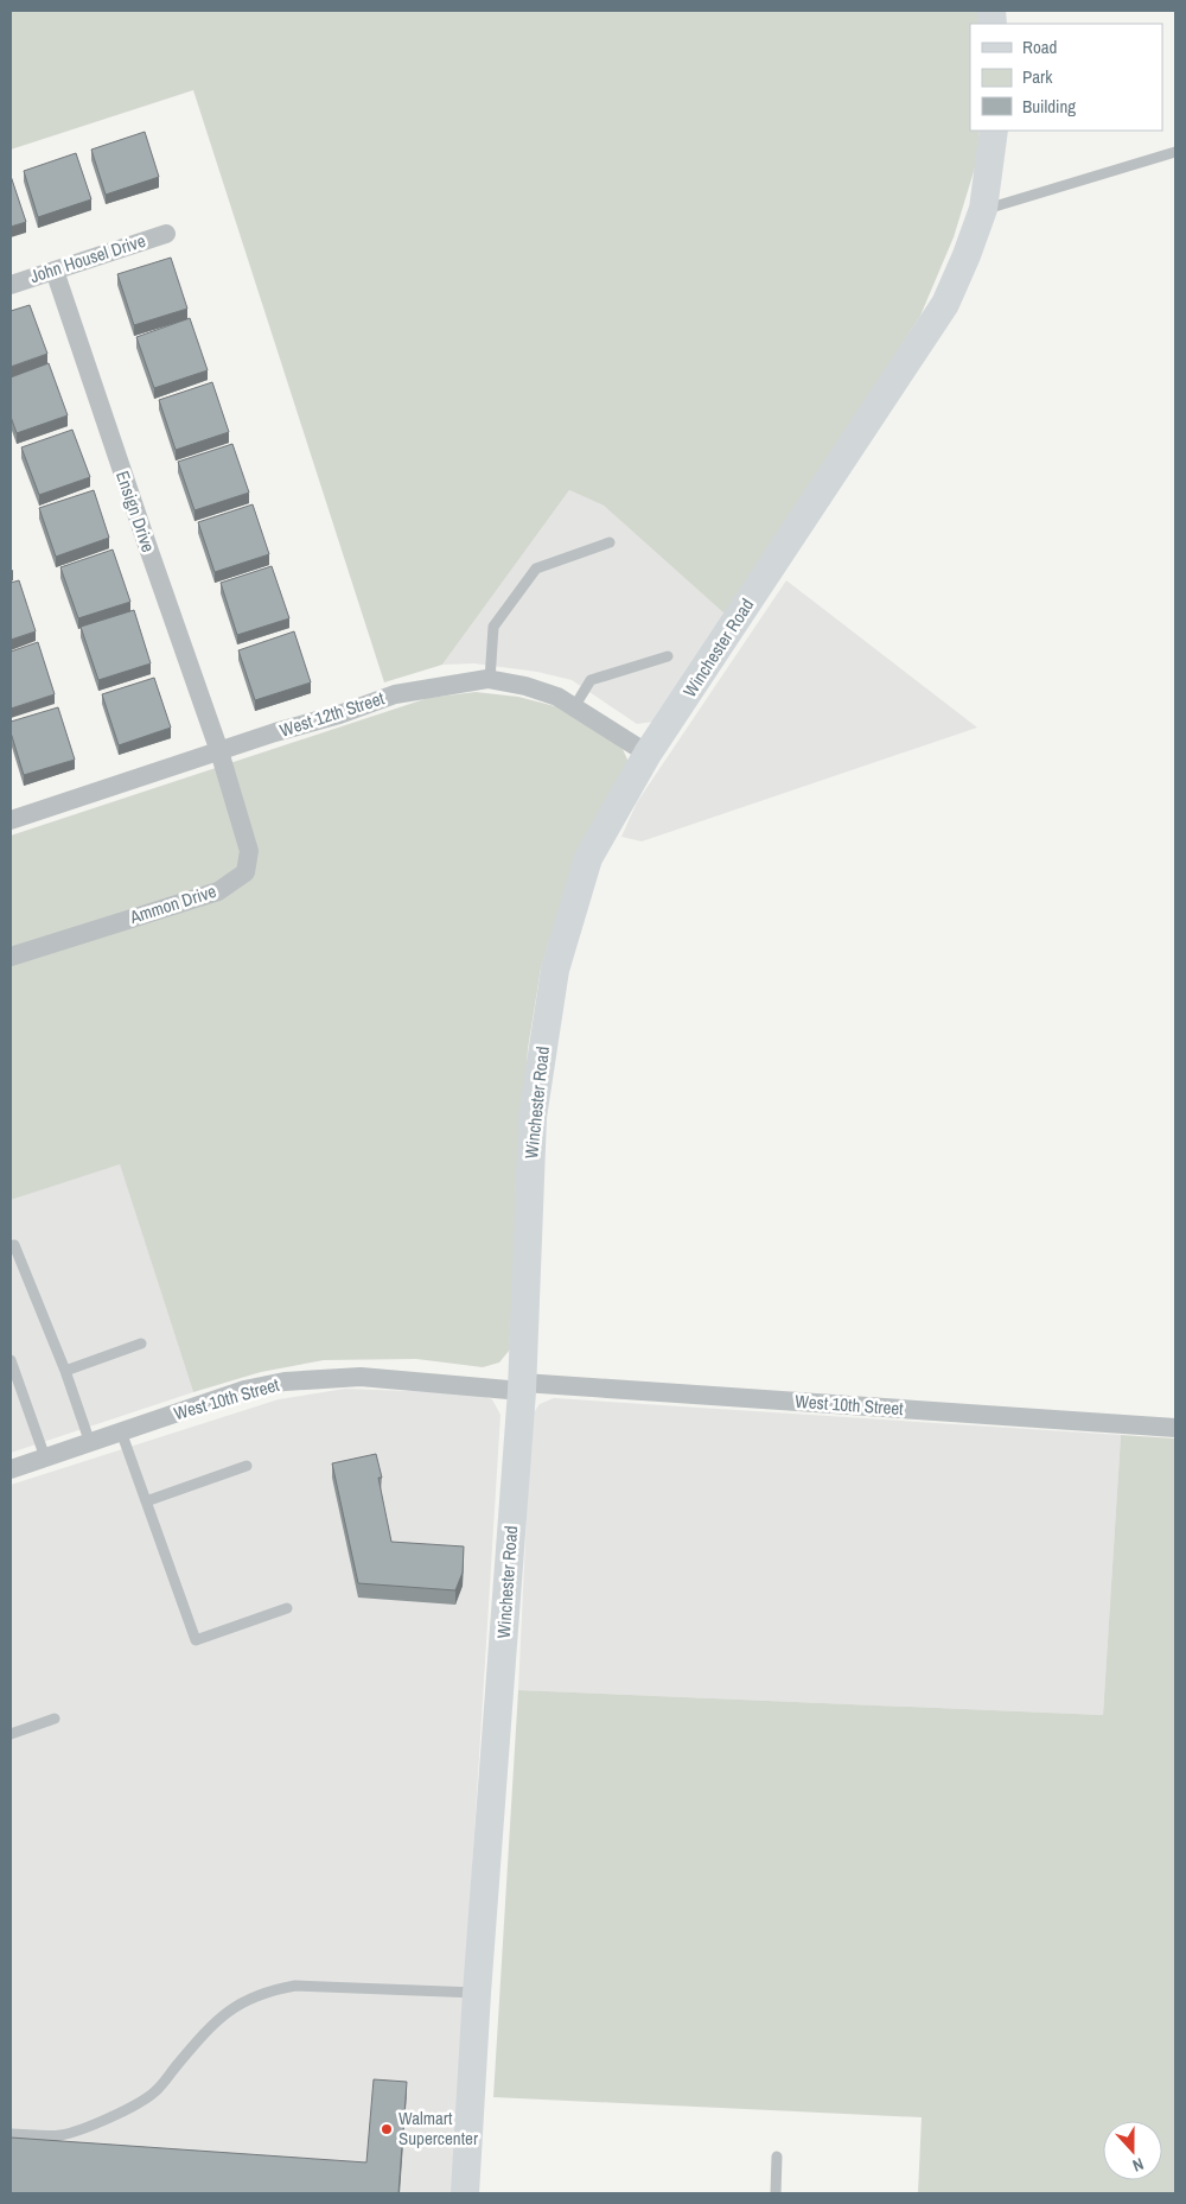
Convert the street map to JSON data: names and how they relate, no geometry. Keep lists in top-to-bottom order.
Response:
{
  "streets": {
    "street": [
      "John Housel Drive",
      "Ensign Drive",
      "Winchester Road",
      "West 12th Street",
      "Ammon Drive",
      "West 10th Street"
    ]
  },
  "crossings": [
    ["John Housel Drive", "Ensign Drive"],
    ["Ensign Drive", "West 12th Street"],
    ["Ensign Drive", "Ammon Drive"],
    ["Winchester Road", "West 12th Street"],
    ["Winchester Road", "West 10th Street"],
    ["West 12th Street", "Ammon Drive"]
  ],
  "places": ["Walmart Supercenter"],
  "legend": ["Road", "Park", "Building"],
  "north": "bottom"
}
